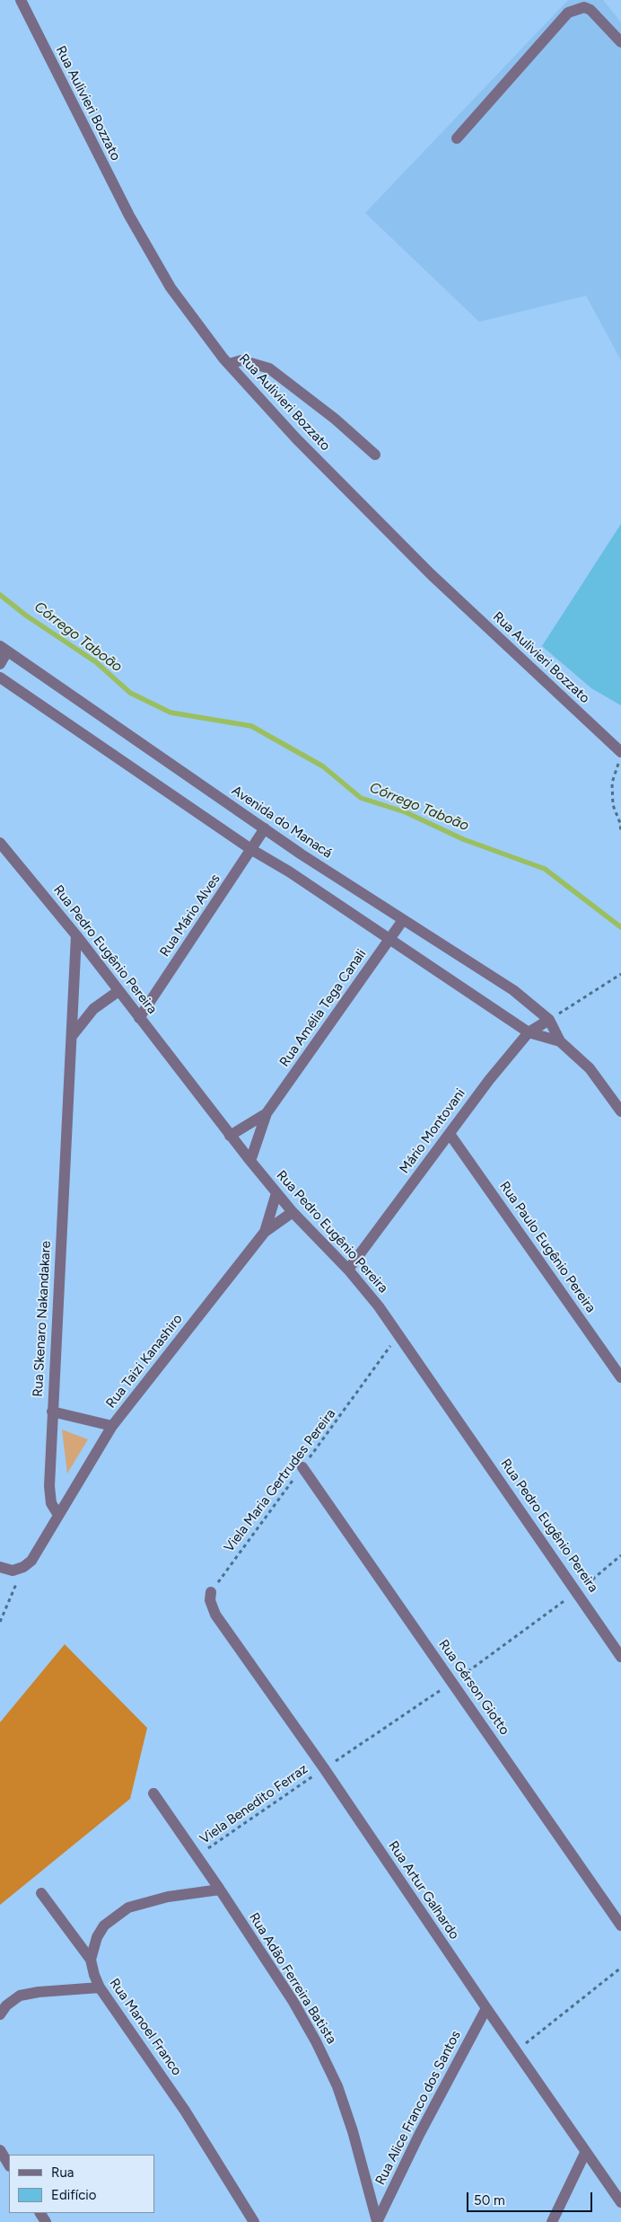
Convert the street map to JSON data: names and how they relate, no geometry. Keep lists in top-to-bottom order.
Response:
{
  "streets": {
    "street": [
      "Rua Aulivieri Bozzato",
      "Avenida do Manacá",
      "Rua Mário Alves",
      "Rua Pedro Eugênio Pereira",
      "Rua Amélia Tega Canali",
      "Mário Montovani",
      "Rua Paulo Eugênio Pereira",
      "Rua Skenaro Nakandakare",
      "Rua Taizi Kanashiro",
      "Rua Gérson Giotto",
      "Rua Artur Galhardo",
      "Rua Adão Ferreira Batista",
      "Rua Manoel Franco",
      "Rua Alice Franco dos Santos"
    ],
    "path": ["Viela Maria Gertrudes Pereira", "Viela Benedito Ferraz"]
  },
  "crossings": [
    ["Avenida do Manacá", "Rua Mário Alves"],
    ["Avenida do Manacá", "Rua Amélia Tega Canali"],
    ["Avenida do Manacá", "Mário Montovani"],
    ["Rua Mário Alves", "Rua Pedro Eugênio Pereira"],
    ["Rua Pedro Eugênio Pereira", "Rua Amélia Tega Canali"],
    ["Rua Pedro Eugênio Pereira", "Mário Montovani"],
    ["Rua Pedro Eugênio Pereira", "Rua Skenaro Nakandakare"],
    ["Rua Pedro Eugênio Pereira", "Rua Taizi Kanashiro"],
    ["Rua Pedro Eugênio Pereira", "Viela Maria Gertrudes Pereira"],
    ["Rua Pedro Eugênio Pereira", "Viela Benedito Ferraz"],
    ["Mário Montovani", "Rua Paulo Eugênio Pereira"],
    ["Rua Skenaro Nakandakare", "Rua Taizi Kanashiro"],
    ["Viela Maria Gertrudes Pereira", "Rua Gérson Giotto"],
    ["Viela Maria Gertrudes Pereira", "Rua Artur Galhardo"],
    ["Rua Gérson Giotto", "Viela Benedito Ferraz"],
    ["Viela Benedito Ferraz", "Rua Artur Galhardo"],
    ["Viela Benedito Ferraz", "Rua Adão Ferreira Batista"],
    ["Rua Artur Galhardo", "Rua Alice Franco dos Santos"],
    ["Rua Adão Ferreira Batista", "Rua Alice Franco dos Santos"]
  ],
  "water": ["Córrego Taboão"],
  "legend": ["Rua", "Edifício"],
  "scale_bar": "50 m"
}
